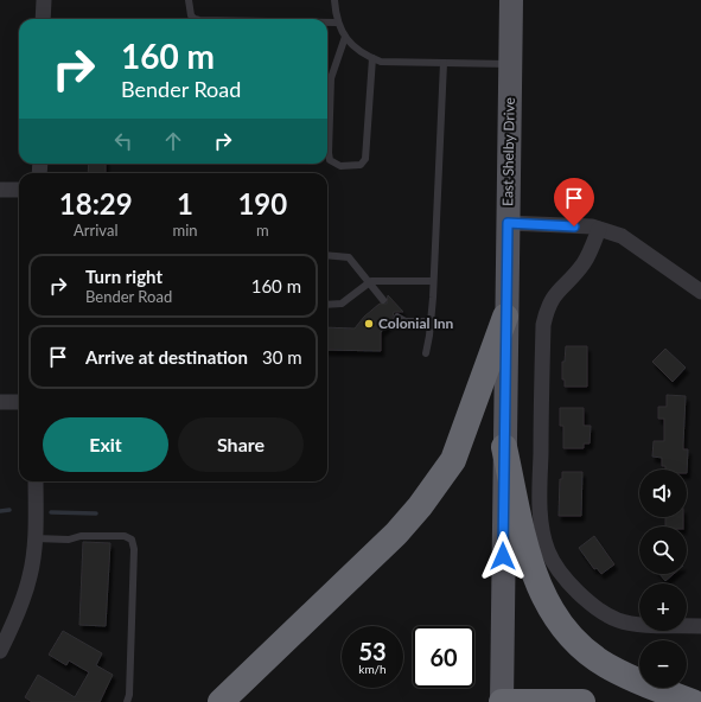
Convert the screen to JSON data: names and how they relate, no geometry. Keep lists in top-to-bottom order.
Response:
{
  "streets": {
    "main road": ["East Shelby Drive"]
  },
  "places": ["Colonial Inn"],
  "page": {
    "turn": ["160 m", "Bender Road"],
    "eta": [
      "18:29",
      "Arrival",
      "1",
      "min",
      "190",
      "m"
    ],
    "list": [
      {
        "name": "Turn right",
        "note": "Bender Road",
        "value": "160 m"
      },
      {
        "name": "Arrive at destination",
        "value": "30 m"
      }
    ],
    "buttons": ["Exit", "Share"],
    "map_buttons": ["+", "−"],
    "speed": "53 km/h",
    "limit": "60"
  }
}
